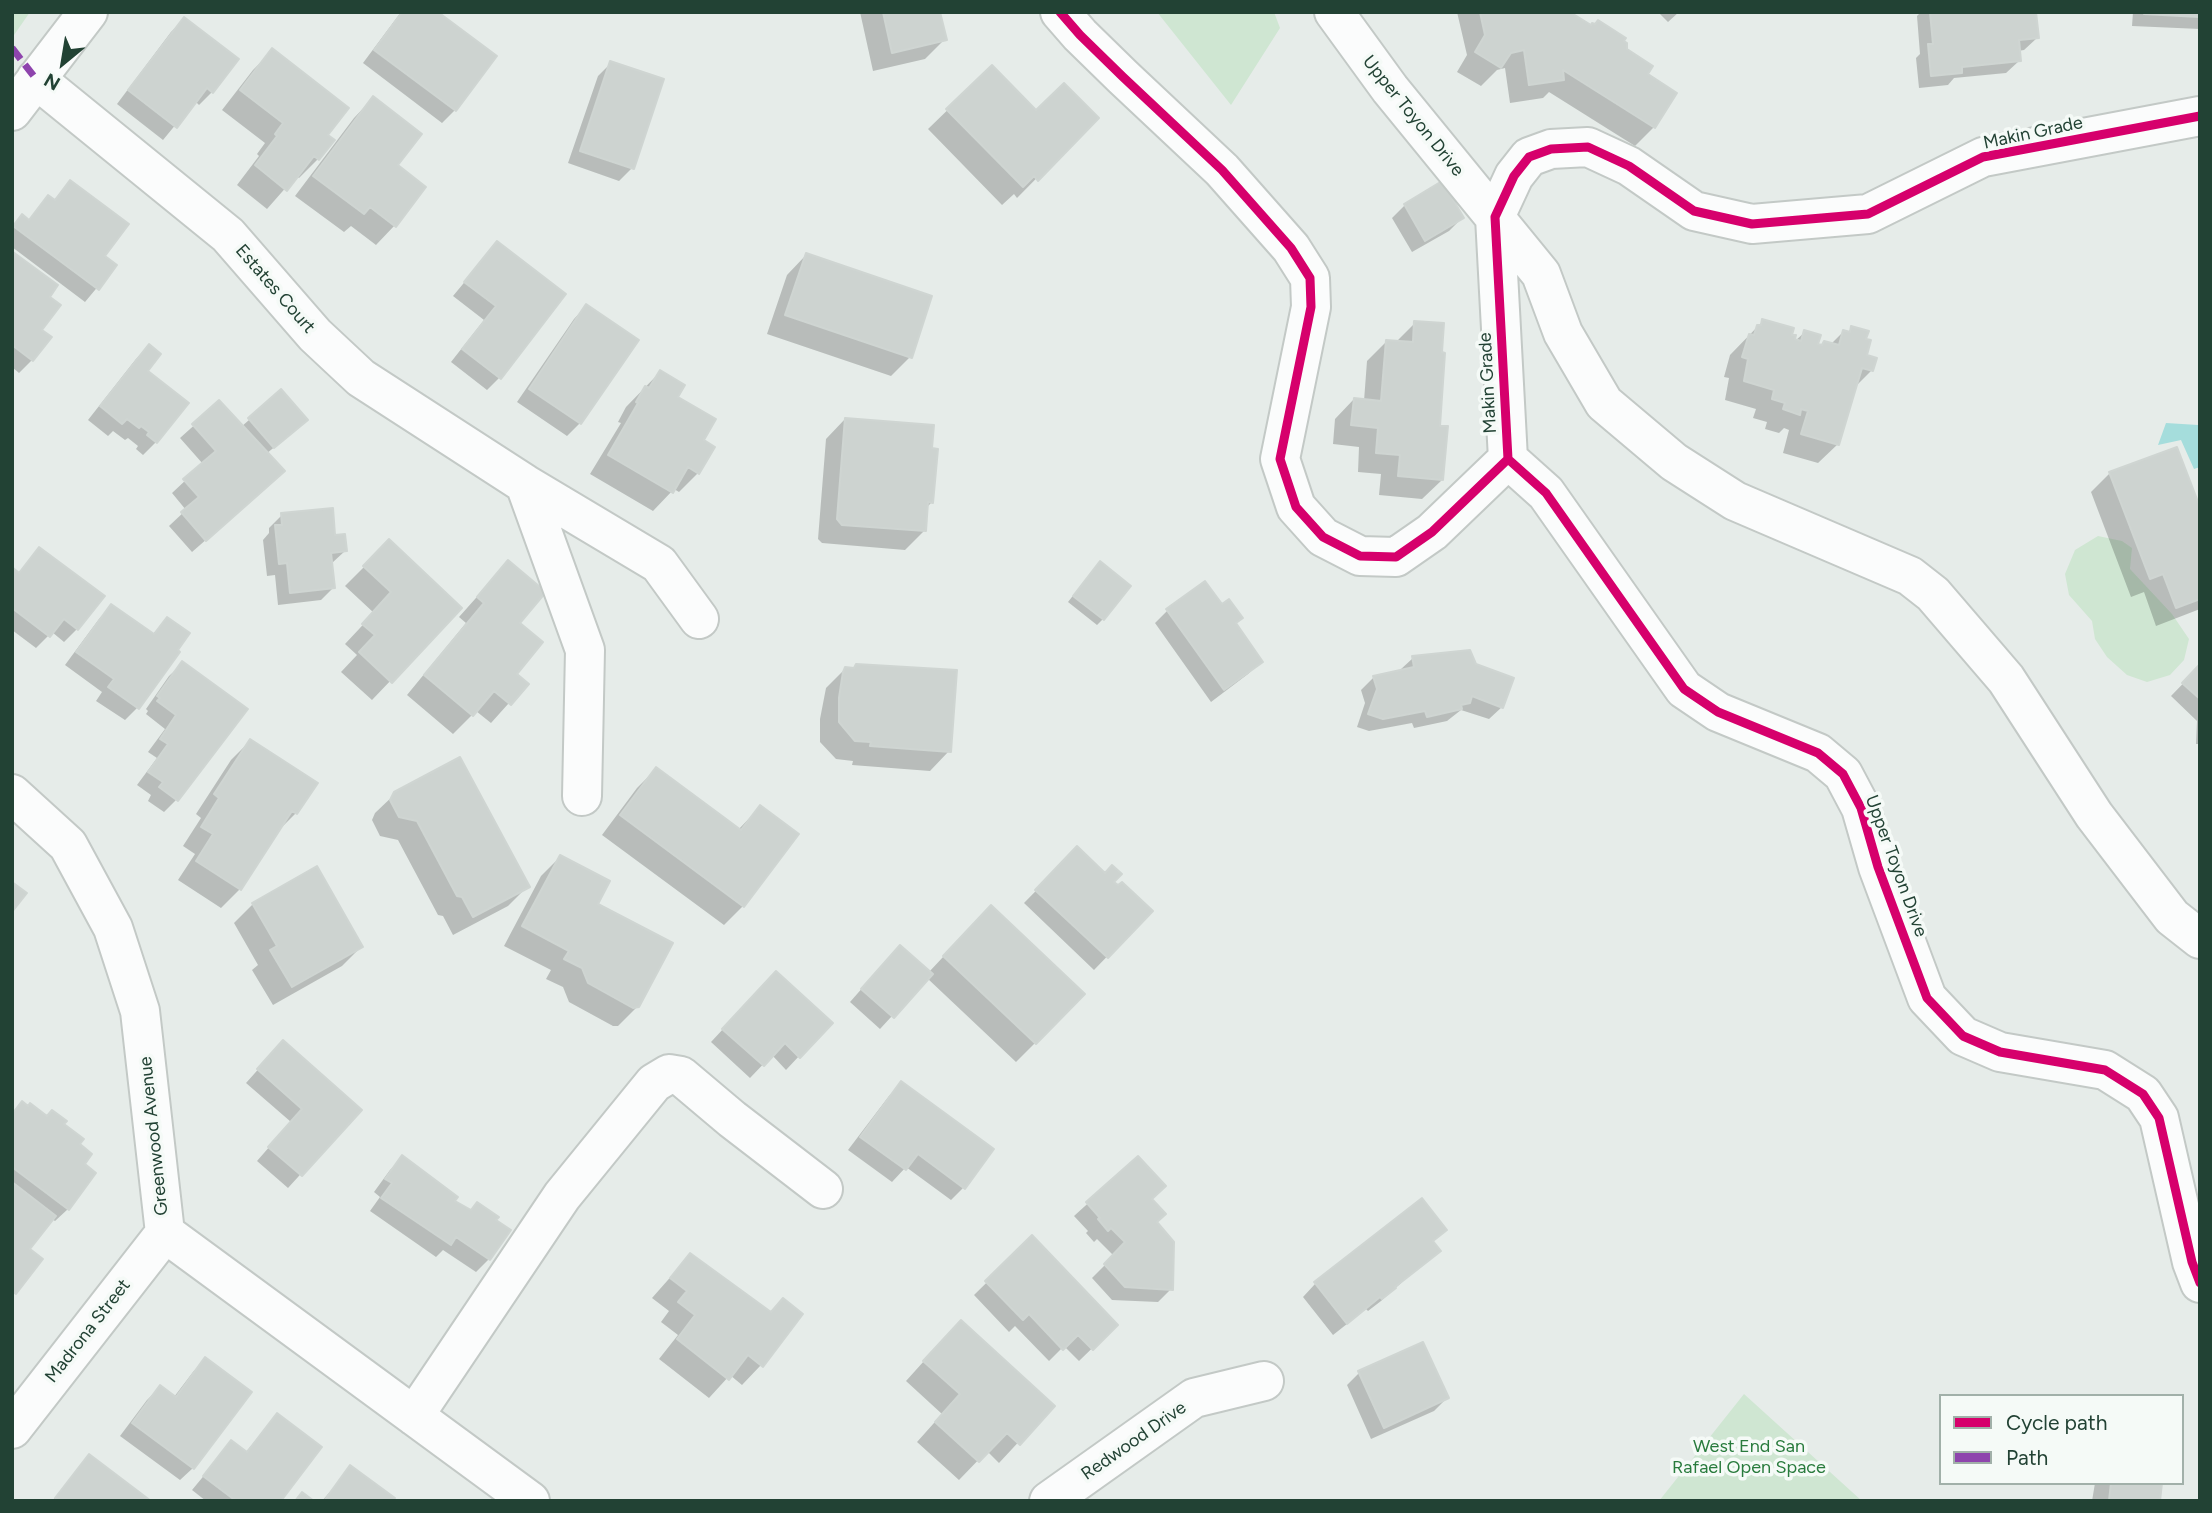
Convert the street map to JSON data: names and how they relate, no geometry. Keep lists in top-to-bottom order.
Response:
{
  "streets": {
    "street": [
      "Upper Toyon Drive",
      "Makin Grade",
      "Estates Court",
      "Greenwood Avenue",
      "Madrona Street",
      "Redwood Drive"
    ]
  },
  "crossings": [
    ["Upper Toyon Drive", "Makin Grade"],
    ["Greenwood Avenue", "Madrona Street"]
  ],
  "parks": ["West End San Rafael Open Space"],
  "legend": ["Cycle path", "Path"],
  "north": "bottom left"
}
